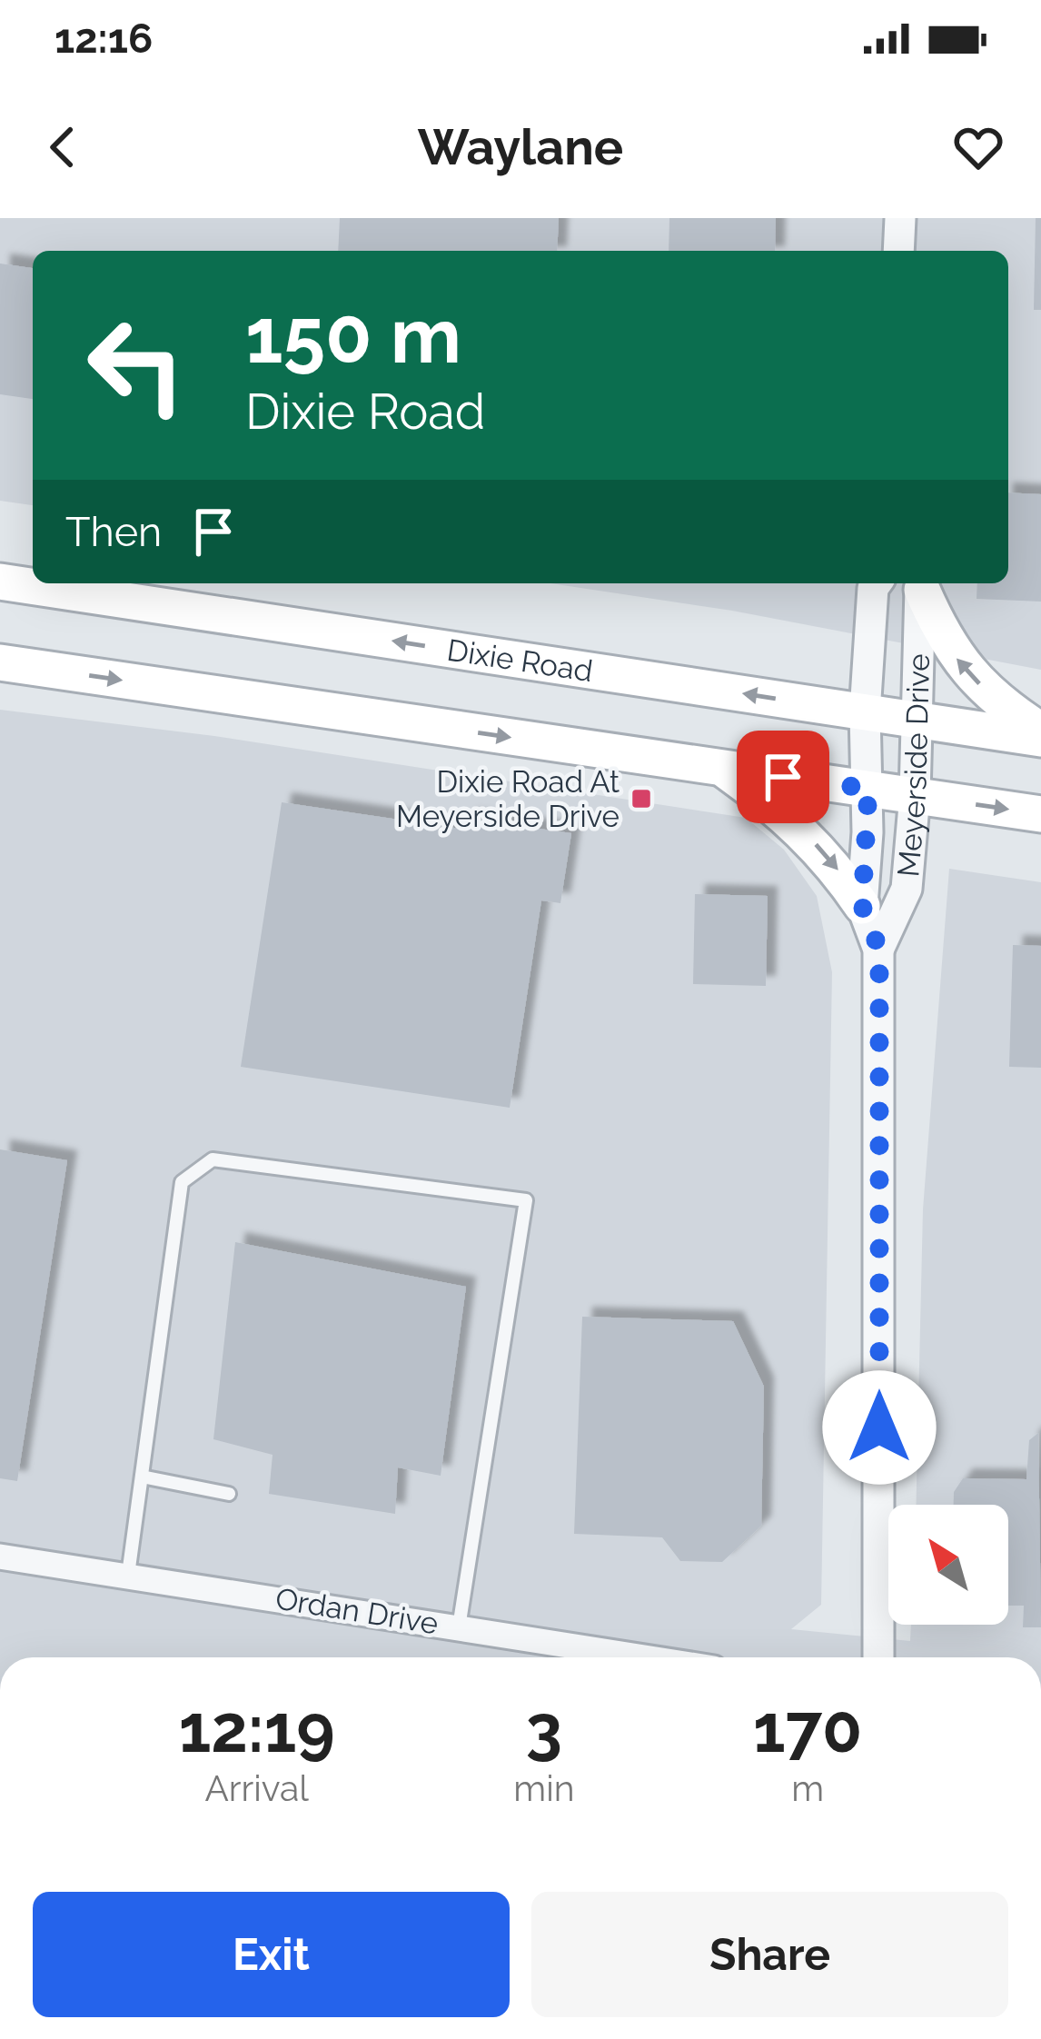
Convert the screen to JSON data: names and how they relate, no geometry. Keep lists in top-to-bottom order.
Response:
{
  "streets": {
    "main road": ["Dixie Road"],
    "street": ["Meyerside Drive", "Ordan Drive"]
  },
  "crossings": [
    ["Dixie Road", "Meyerside Drive"]
  ],
  "places": {
    "transit": ["Dixie Road At Meyerside Drive"]
  },
  "north": "top left",
  "page": {
    "status": "12:16",
    "header": "Waylane",
    "turn": ["150 m", "Dixie Road"],
    "then": "Then",
    "eta": [
      "12:19",
      "Arrival",
      "3",
      "min",
      "170",
      "m"
    ],
    "buttons": ["Exit", "Share"]
  }
}
